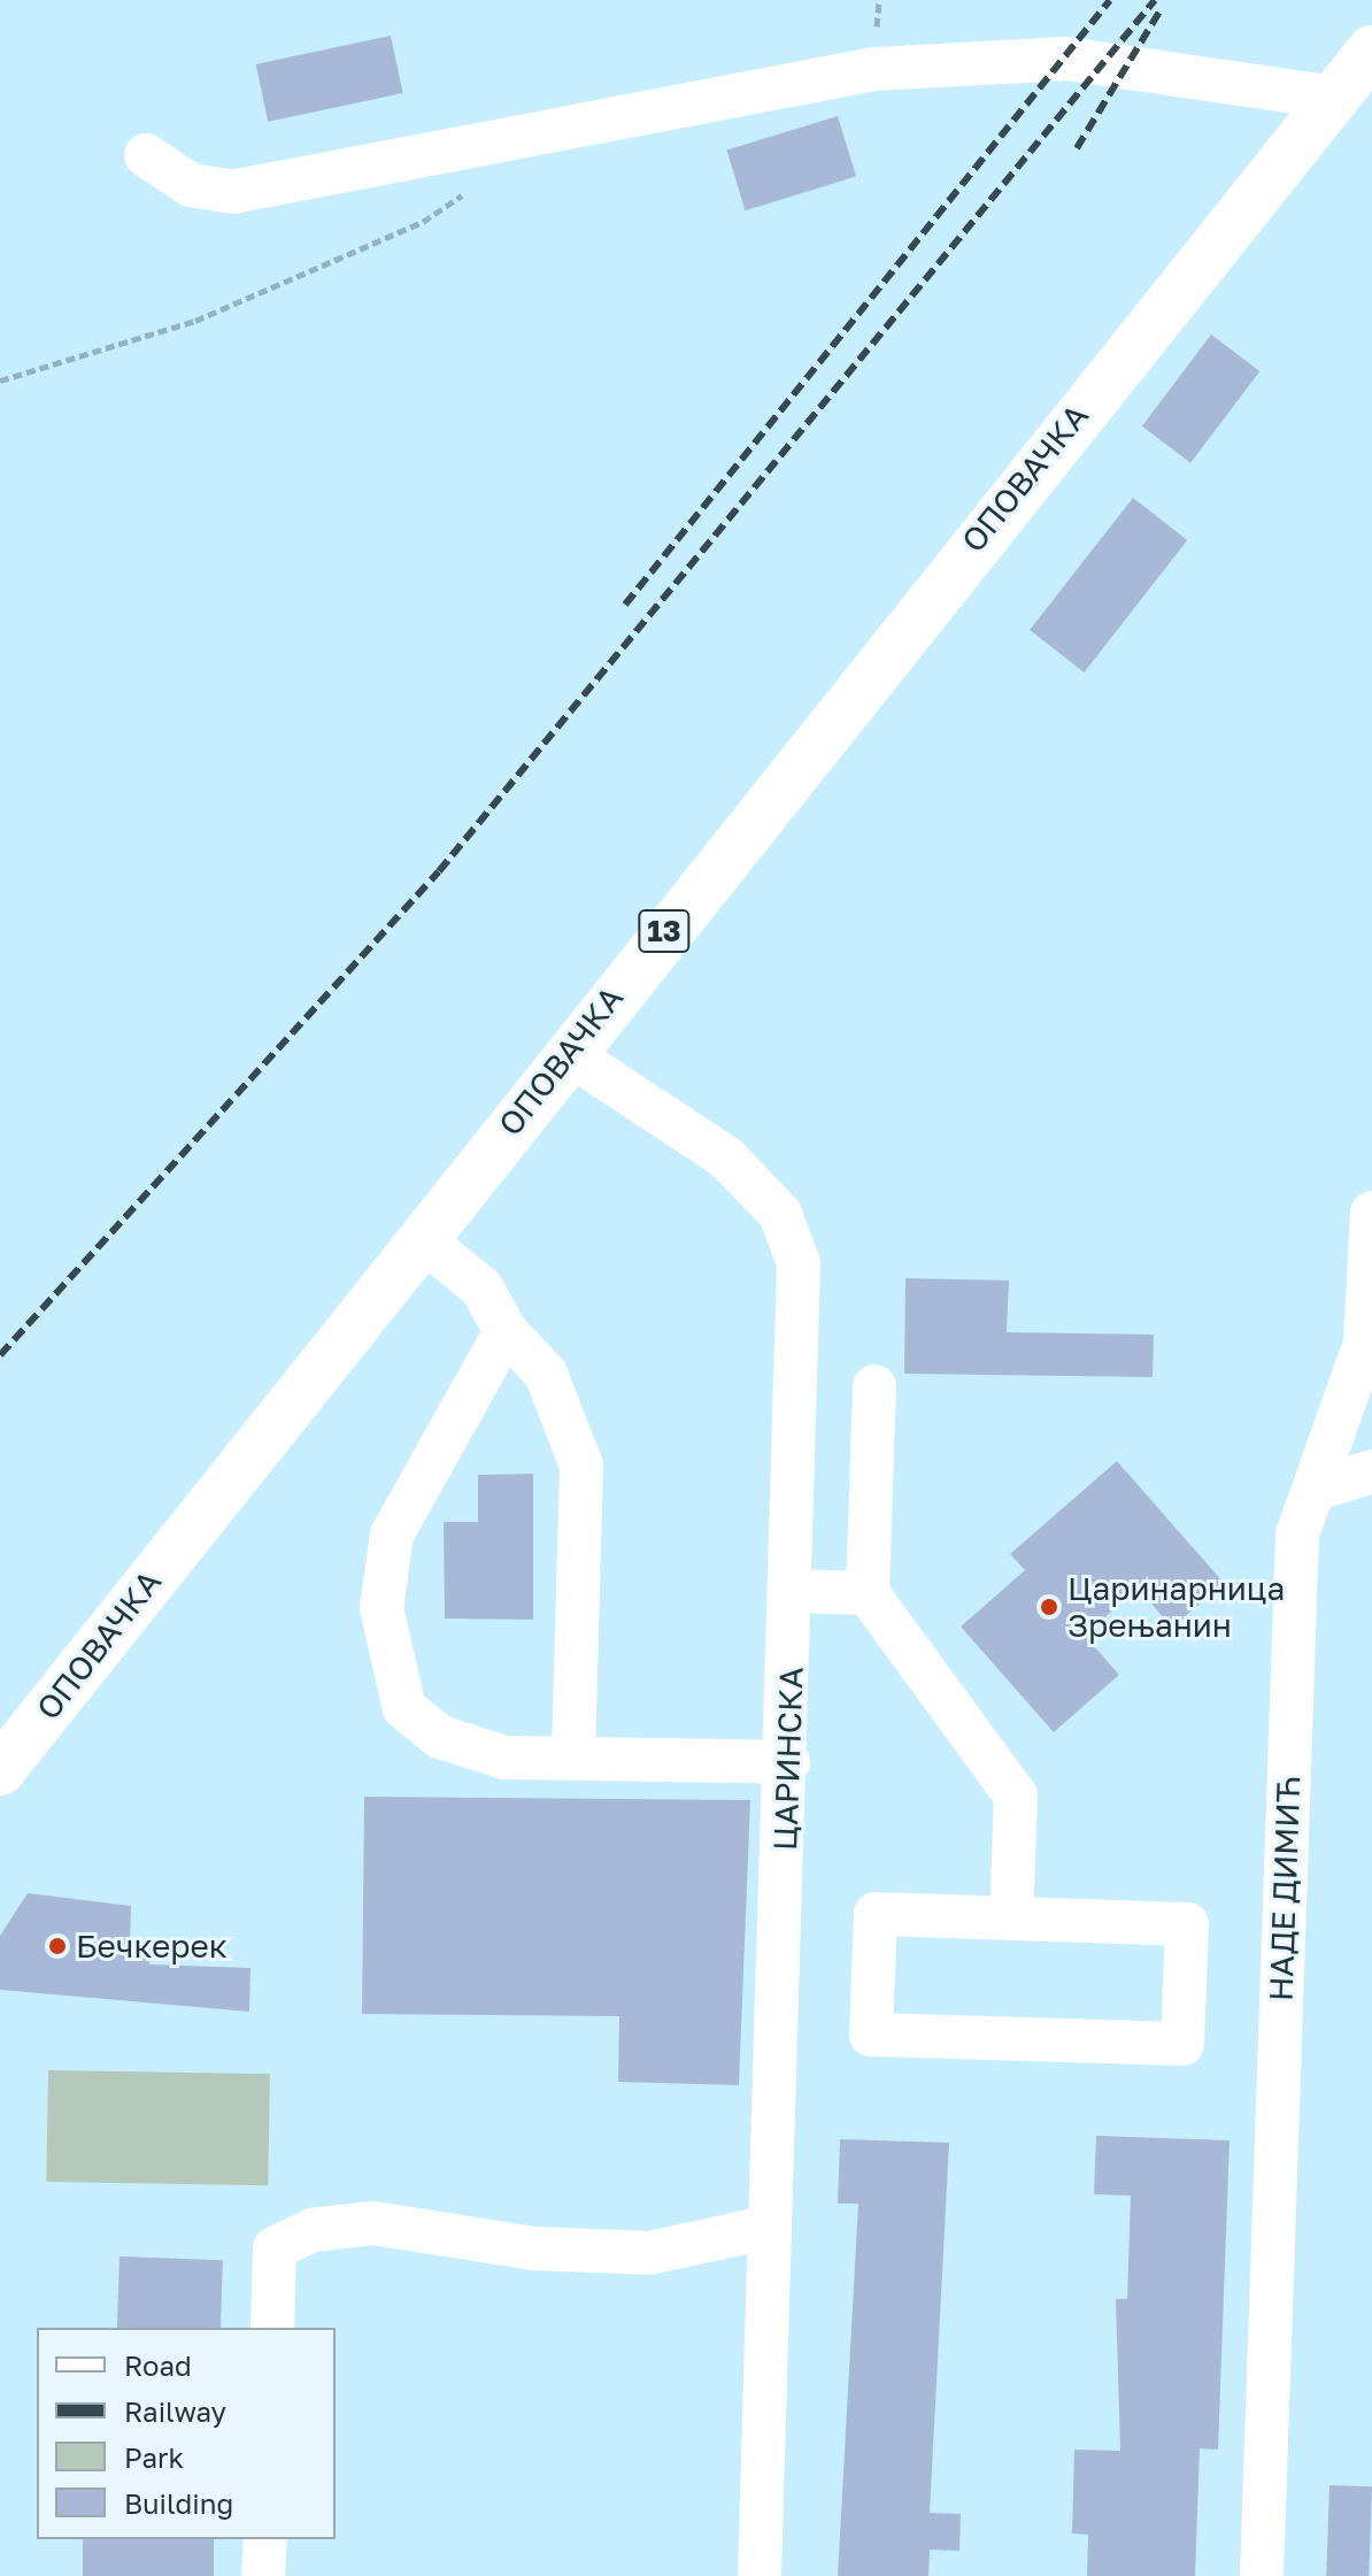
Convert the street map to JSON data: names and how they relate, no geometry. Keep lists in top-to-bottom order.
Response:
{
  "streets": {
    "main road": ["ОПОВАЧКА", "13"],
    "street": ["ЦАРИНСКА", "НАДЕ ДИМИЋ"]
  },
  "crossings": [
    ["ОПОВАЧКА", "13"],
    ["ОПОВАЧКА", "ЦАРИНСКА"]
  ],
  "places": ["Царинарница Зрењанин", "Бечкерек"],
  "legend": [
    "Road",
    "Railway",
    "Park",
    "Building"
  ]
}
